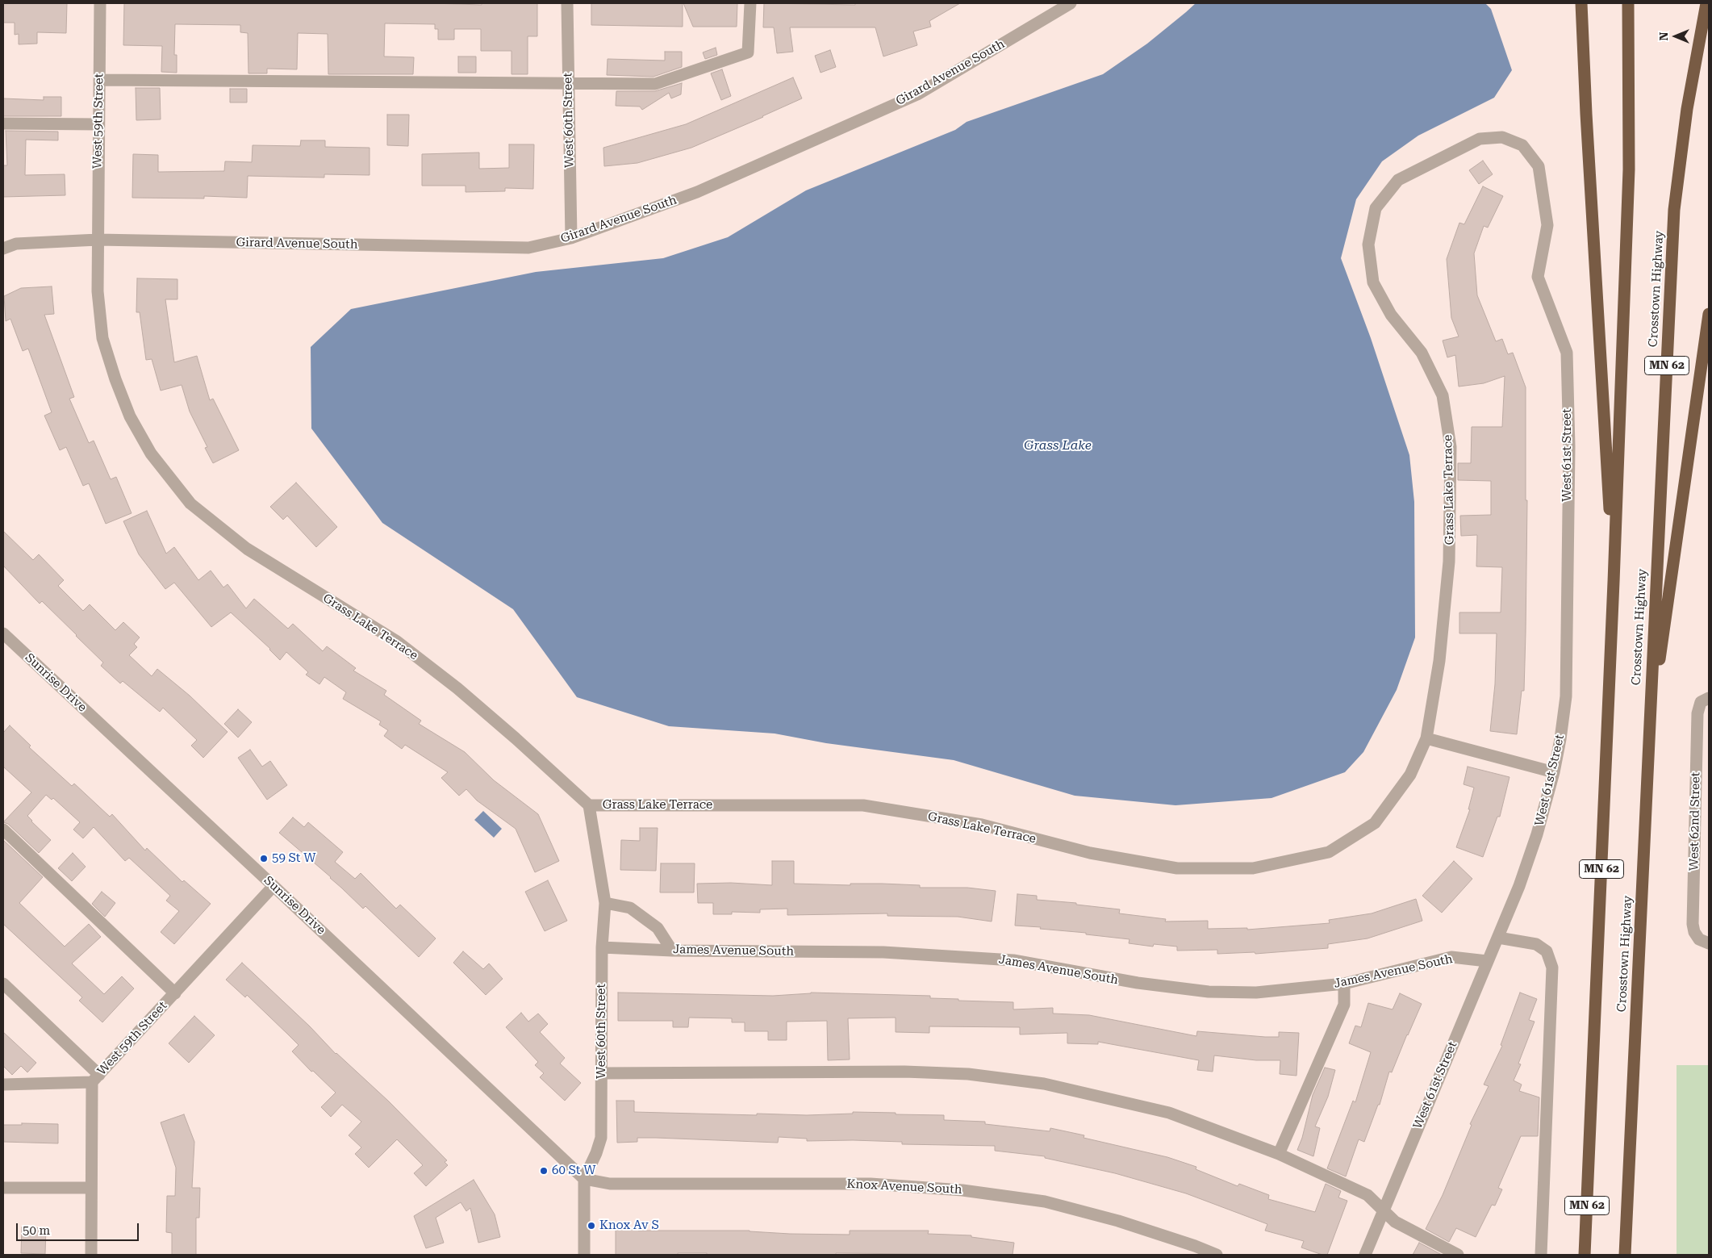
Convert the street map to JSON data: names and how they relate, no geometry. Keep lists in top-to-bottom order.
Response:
{
  "streets": {
    "highway": ["Crosstown Highway", "MN 62"],
    "street": [
      "Girard Avenue South",
      "West 60th Street",
      "West 59th Street",
      "West 61st Street",
      "Grass Lake Terrace",
      "Sunrise Drive",
      "West 62nd Street",
      "James Avenue South",
      "Knox Avenue South"
    ]
  },
  "crossings": [
    ["Girard Avenue South", "West 60th Street"],
    ["Girard Avenue South", "West 59th Street"],
    ["Girard Avenue South", "Grass Lake Terrace"],
    ["West 60th Street", "Grass Lake Terrace"],
    ["West 60th Street", "Sunrise Drive"],
    ["West 60th Street", "James Avenue South"],
    ["West 60th Street", "Knox Avenue South"],
    ["West 59th Street", "Grass Lake Terrace"],
    ["West 59th Street", "Sunrise Drive"],
    ["West 61st Street", "Grass Lake Terrace"],
    ["West 61st Street", "James Avenue South"],
    ["Sunrise Drive", "Knox Avenue South"]
  ],
  "water": ["Grass Lake"],
  "places": ["59 St W", "60 St W", "Knox Av S"],
  "scale_bar": "50 m",
  "north": "left"
}
